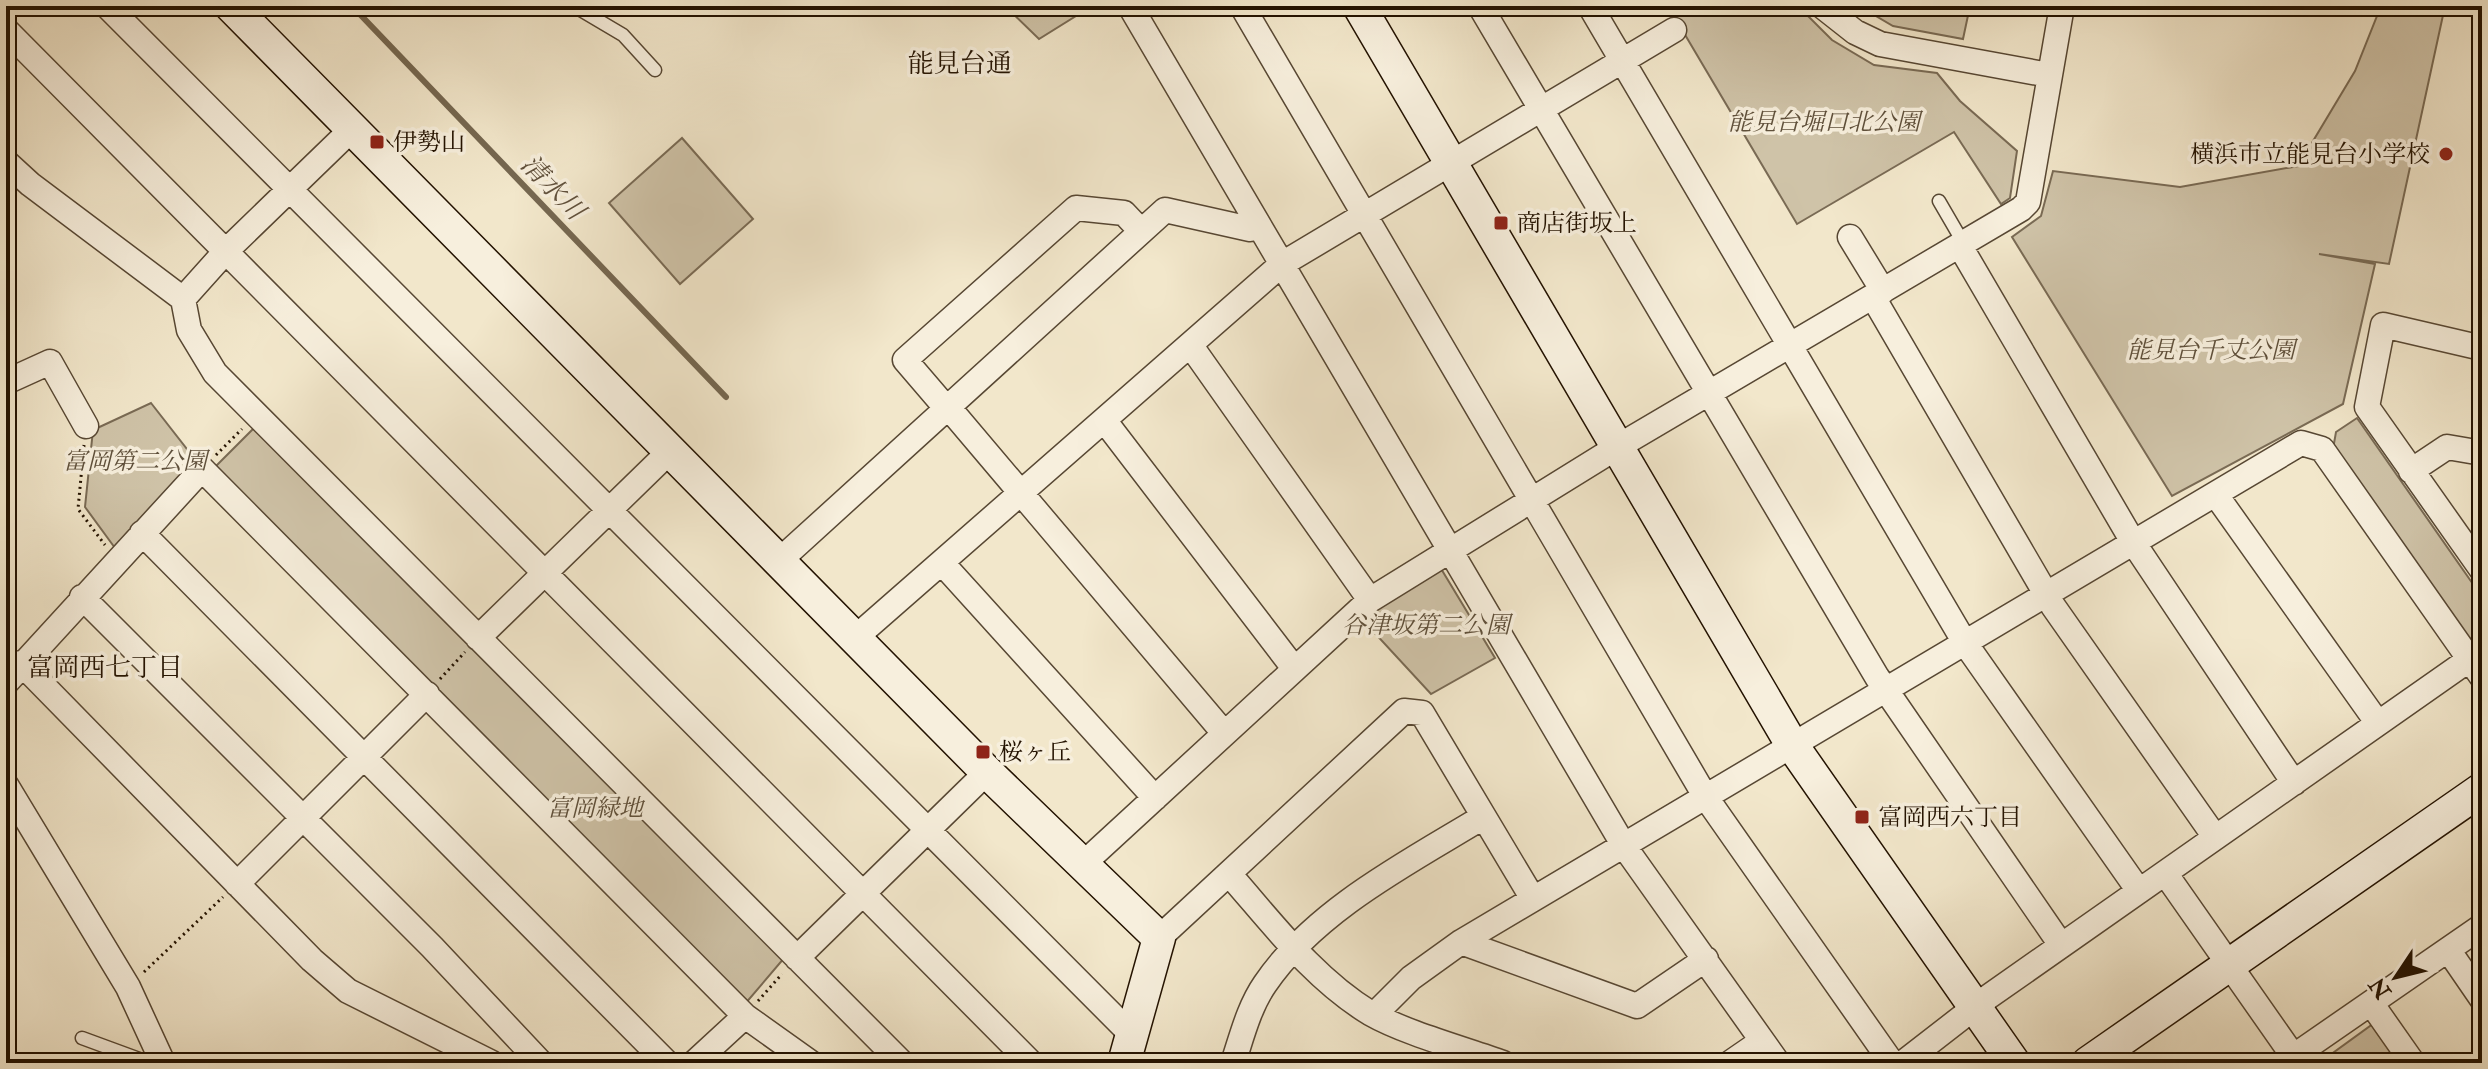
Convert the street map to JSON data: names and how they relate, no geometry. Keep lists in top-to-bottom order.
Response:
{
  "districts": ["能見台通", "富岡西七丁目"],
  "water": ["清水川"],
  "parks": [
    "能見台堀口北公園",
    "能見台千丈公園",
    "富岡第二公園",
    "谷津坂第二公園",
    "富岡緑地"
  ],
  "places": {
    "transit": [
      "伊勢山",
      "商店街坂上",
      "桜ヶ丘",
      "富岡西六丁目"
    ],
    "other": ["横浜市立能見台小学校"]
  },
  "north": "bottom left"
}
